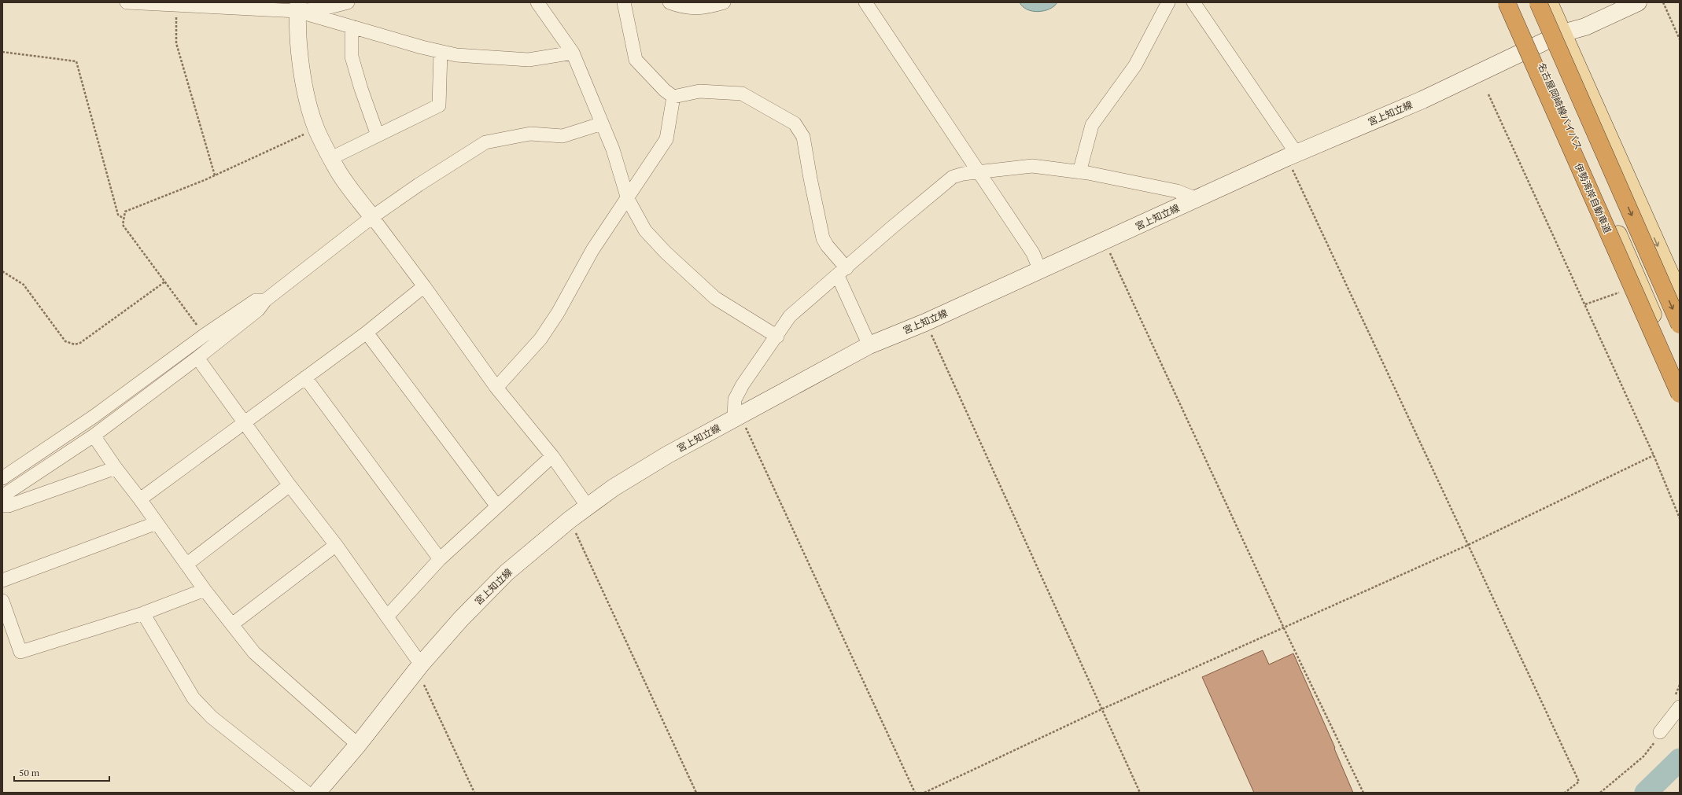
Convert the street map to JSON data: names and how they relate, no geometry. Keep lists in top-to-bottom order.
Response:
{
  "streets": {
    "highway": ["伊勢湾岸自動車道"],
    "main road": ["名古屋岡崎線バイパス", "宮上知立線"]
  },
  "crossings": [
    ["名古屋岡崎線バイパス", "宮上知立線"]
  ],
  "scale_bar": "50 m"
}
